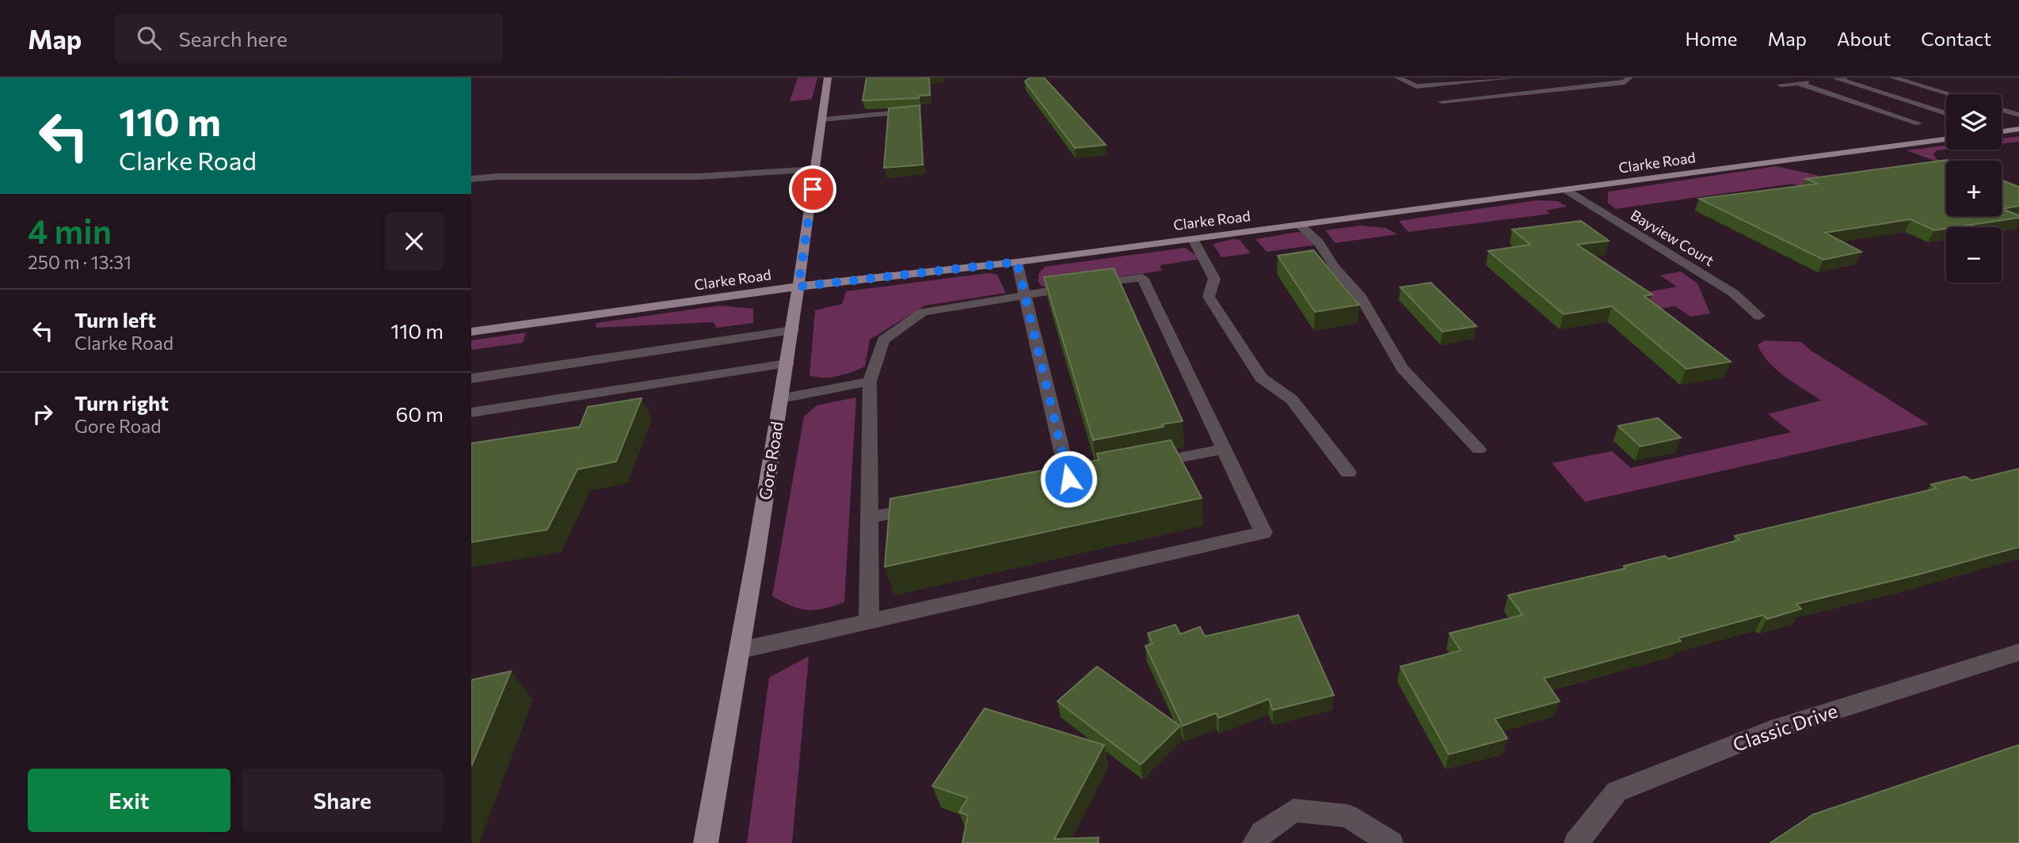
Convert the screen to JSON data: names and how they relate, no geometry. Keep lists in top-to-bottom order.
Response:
{
  "streets": {
    "main road": ["Clarke Road", "Gore Road"],
    "street": ["Bayview Court", "Classic Drive"]
  },
  "crossings": [
    ["Clarke Road", "Bayview Court"],
    ["Clarke Road", "Gore Road"]
  ],
  "page": {
    "header": "Map",
    "search": "Search here",
    "nav": [
      "Home",
      "Map",
      "About",
      "Contact"
    ],
    "turn": ["110 m", "Clarke Road"],
    "map_buttons": ["+", "−"],
    "heading": ["4 min", "250 m · 13:31"],
    "list": [
      {
        "name": "Turn left",
        "note": "Clarke Road",
        "value": "110 m"
      },
      {
        "name": "Turn right",
        "note": "Gore Road",
        "value": "60 m"
      }
    ],
    "buttons": ["Exit", "Share"]
  }
}
